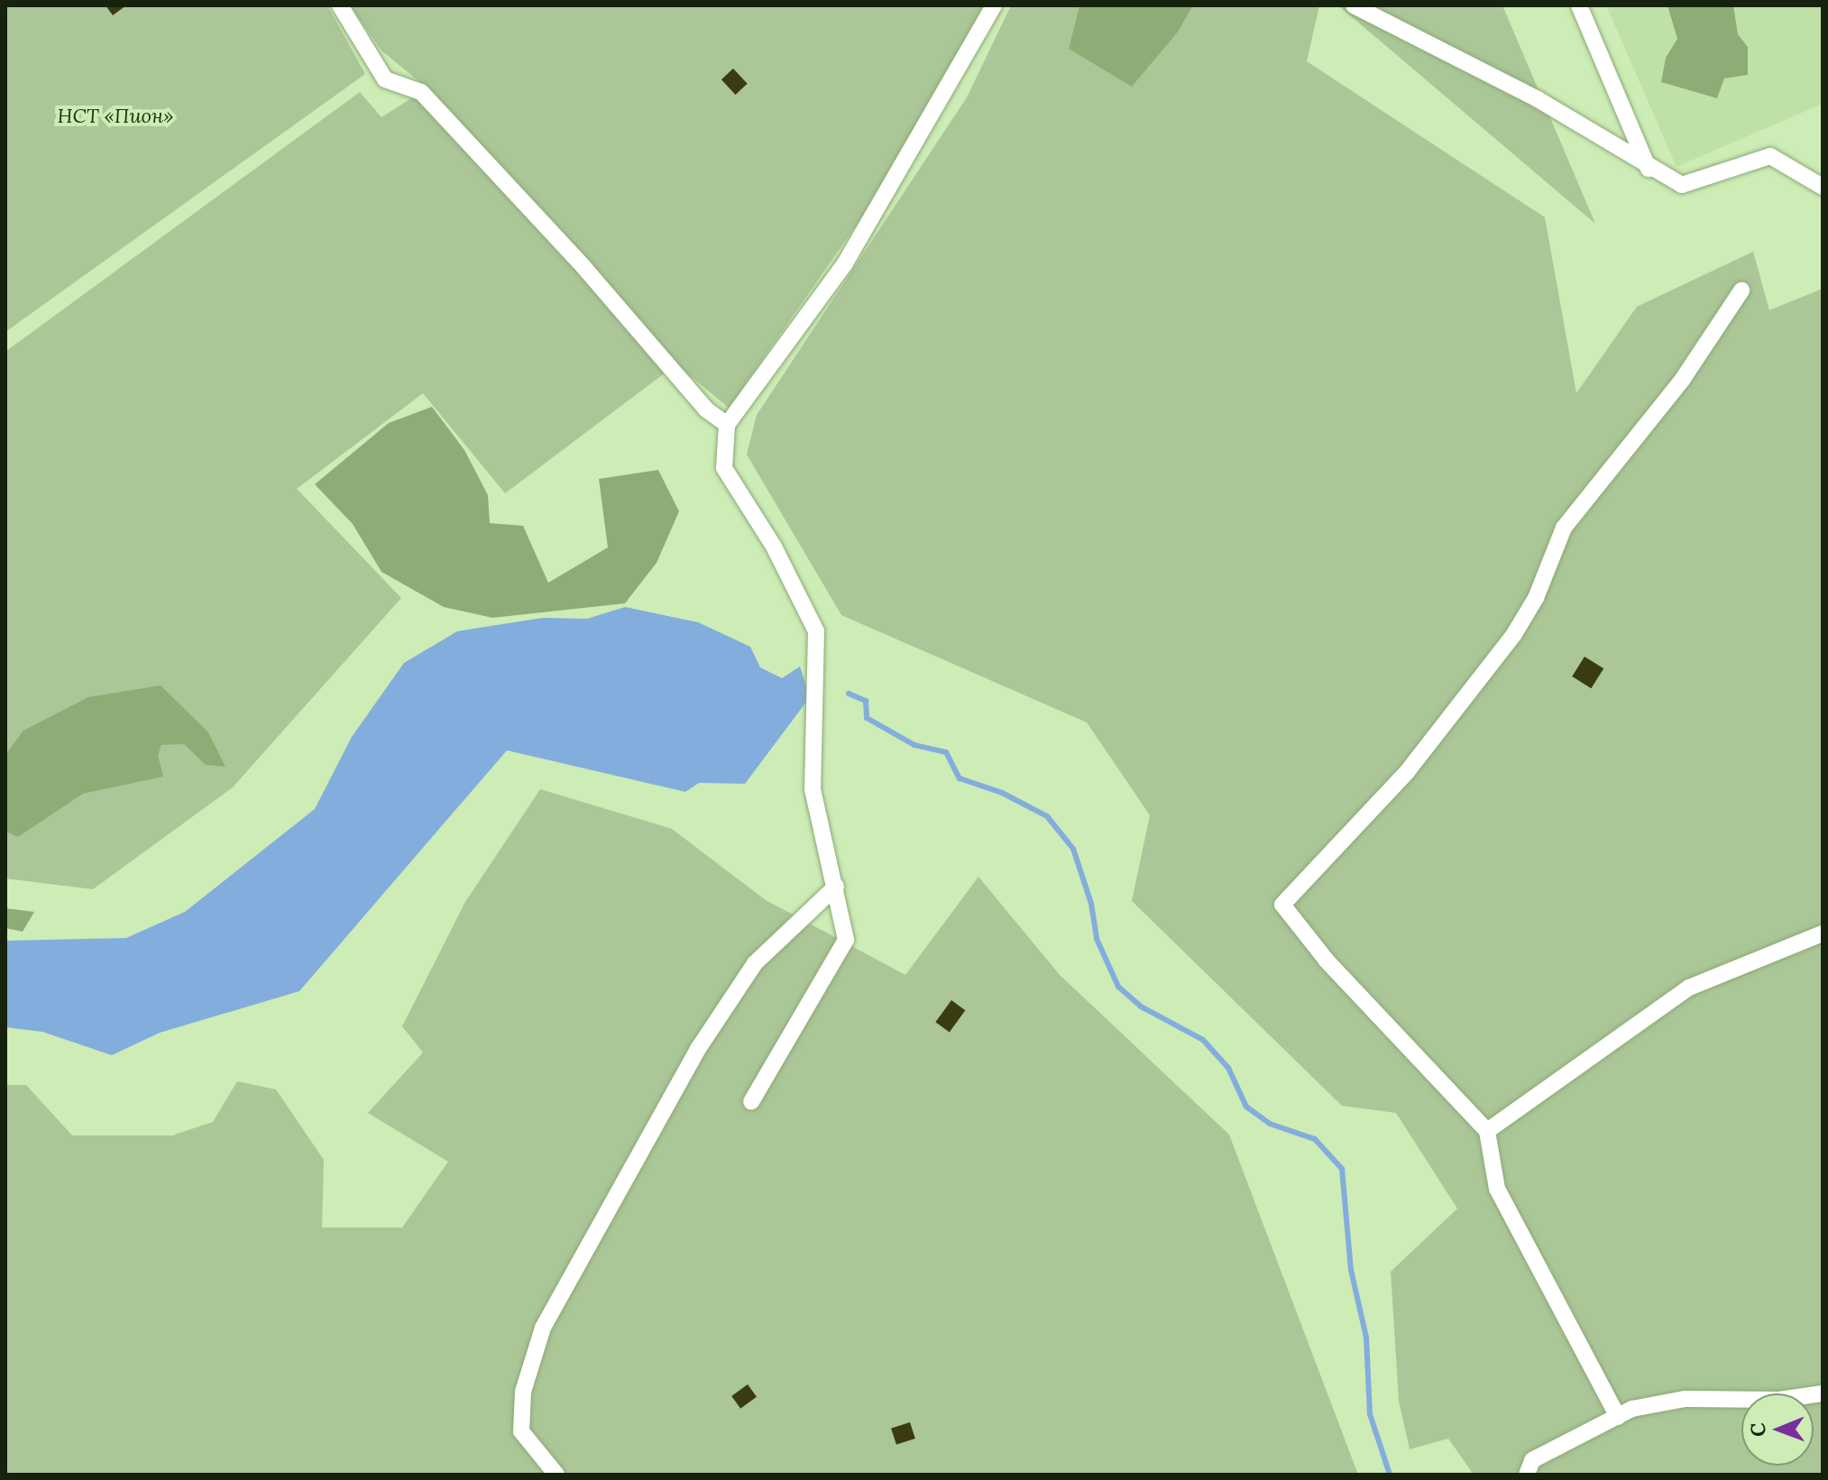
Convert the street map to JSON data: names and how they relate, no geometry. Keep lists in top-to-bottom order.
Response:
{
  "parks": ["НСТ «Пион»"],
  "north": "left"
}
